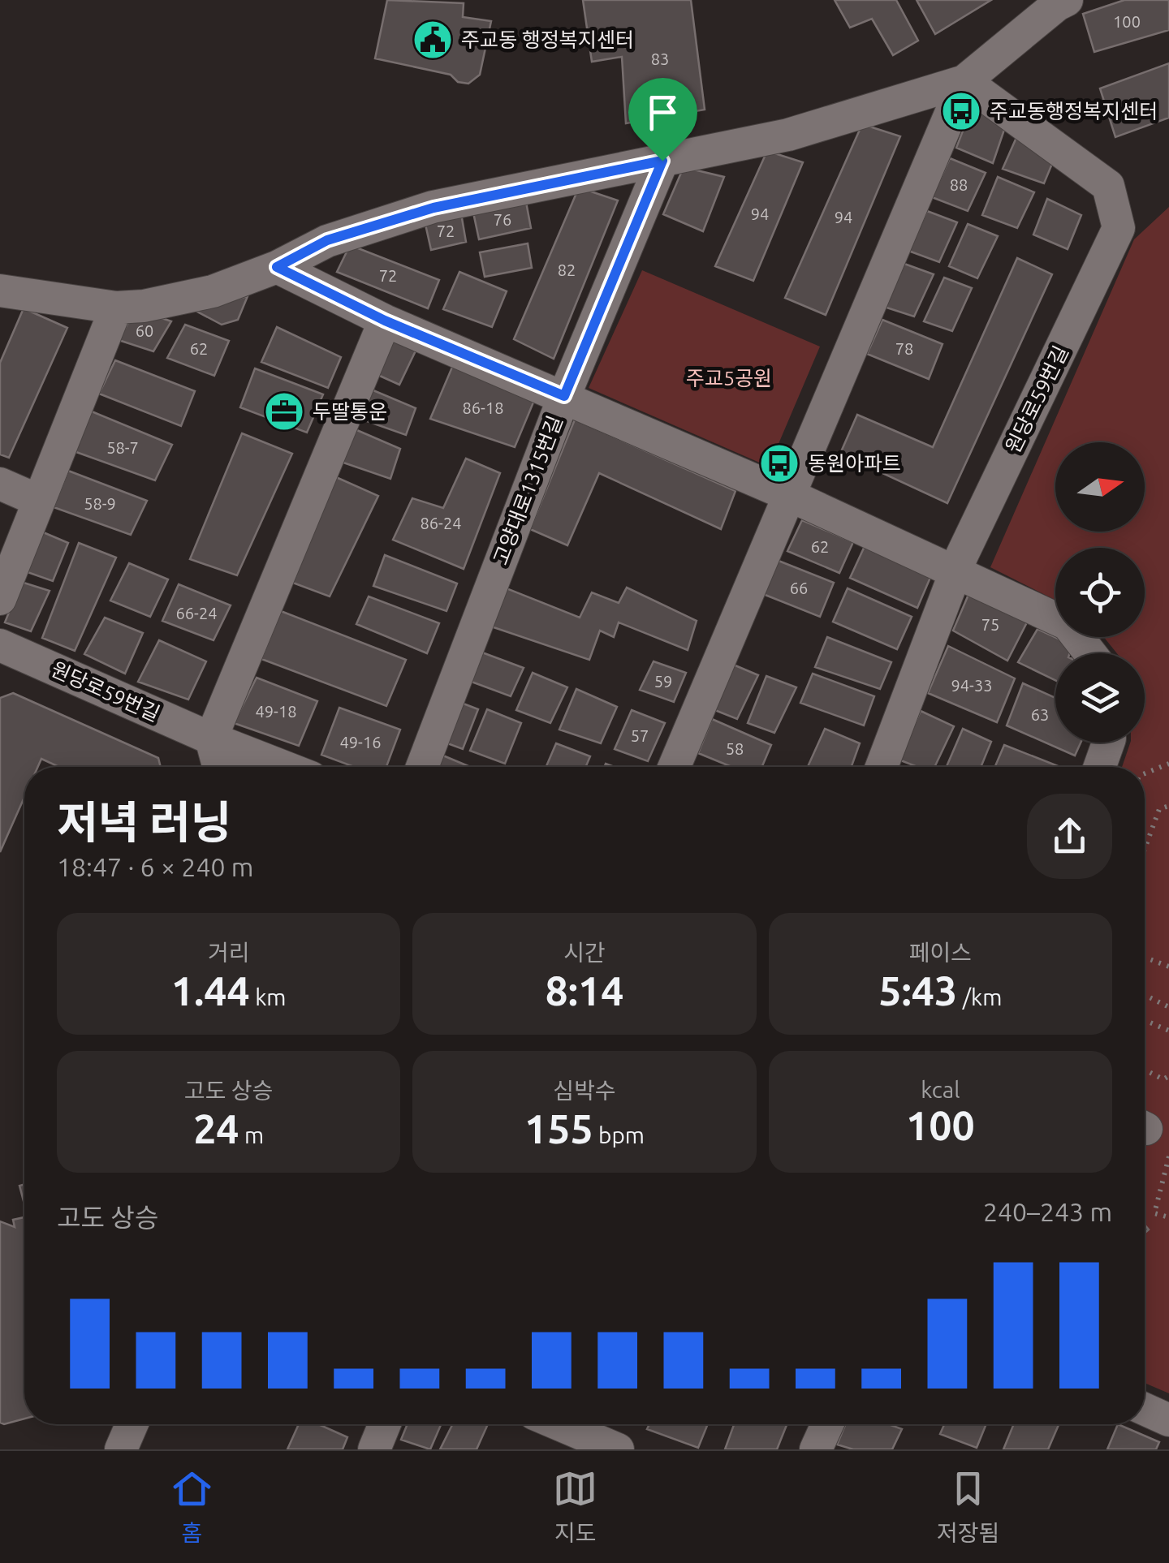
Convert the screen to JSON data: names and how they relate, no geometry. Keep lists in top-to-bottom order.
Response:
{
  "streets": {
    "street": ["원당로59번길", "고양대로1315번길"]
  },
  "parks": ["주교5공원"],
  "places": {
    "public building": ["주교동 행정복지센터"],
    "bus stop": ["주교동행정복지센터", "동원아파트"],
    "office": ["두딸통운"]
  },
  "house_numbers": [
    "100",
    "83",
    "88",
    "94",
    "94",
    "76",
    "72",
    "82",
    "72",
    "60",
    "62",
    "78",
    "86-18",
    "58-7",
    "58-9",
    "86-24",
    "62",
    "66",
    "66-24",
    "75",
    "59",
    "94-33",
    "49-18",
    "63",
    "57",
    "49-16",
    "58"
  ],
  "north": "right",
  "page": {
    "heading": ["저녁 러닝", "18:47 · 6 × 240 m"],
    "stats": [
      ["거리", "1.44 km"],
      ["시간", "8:14"],
      ["페이스", "5:43 /km"],
      ["고도 상승", "24 m"],
      ["심박수", "155 bpm"],
      ["kcal", "100"]
    ],
    "chart": ["고도 상승", "240–243 m"],
    "tabs": ["홈", "지도", "저장됨"]
  }
}
